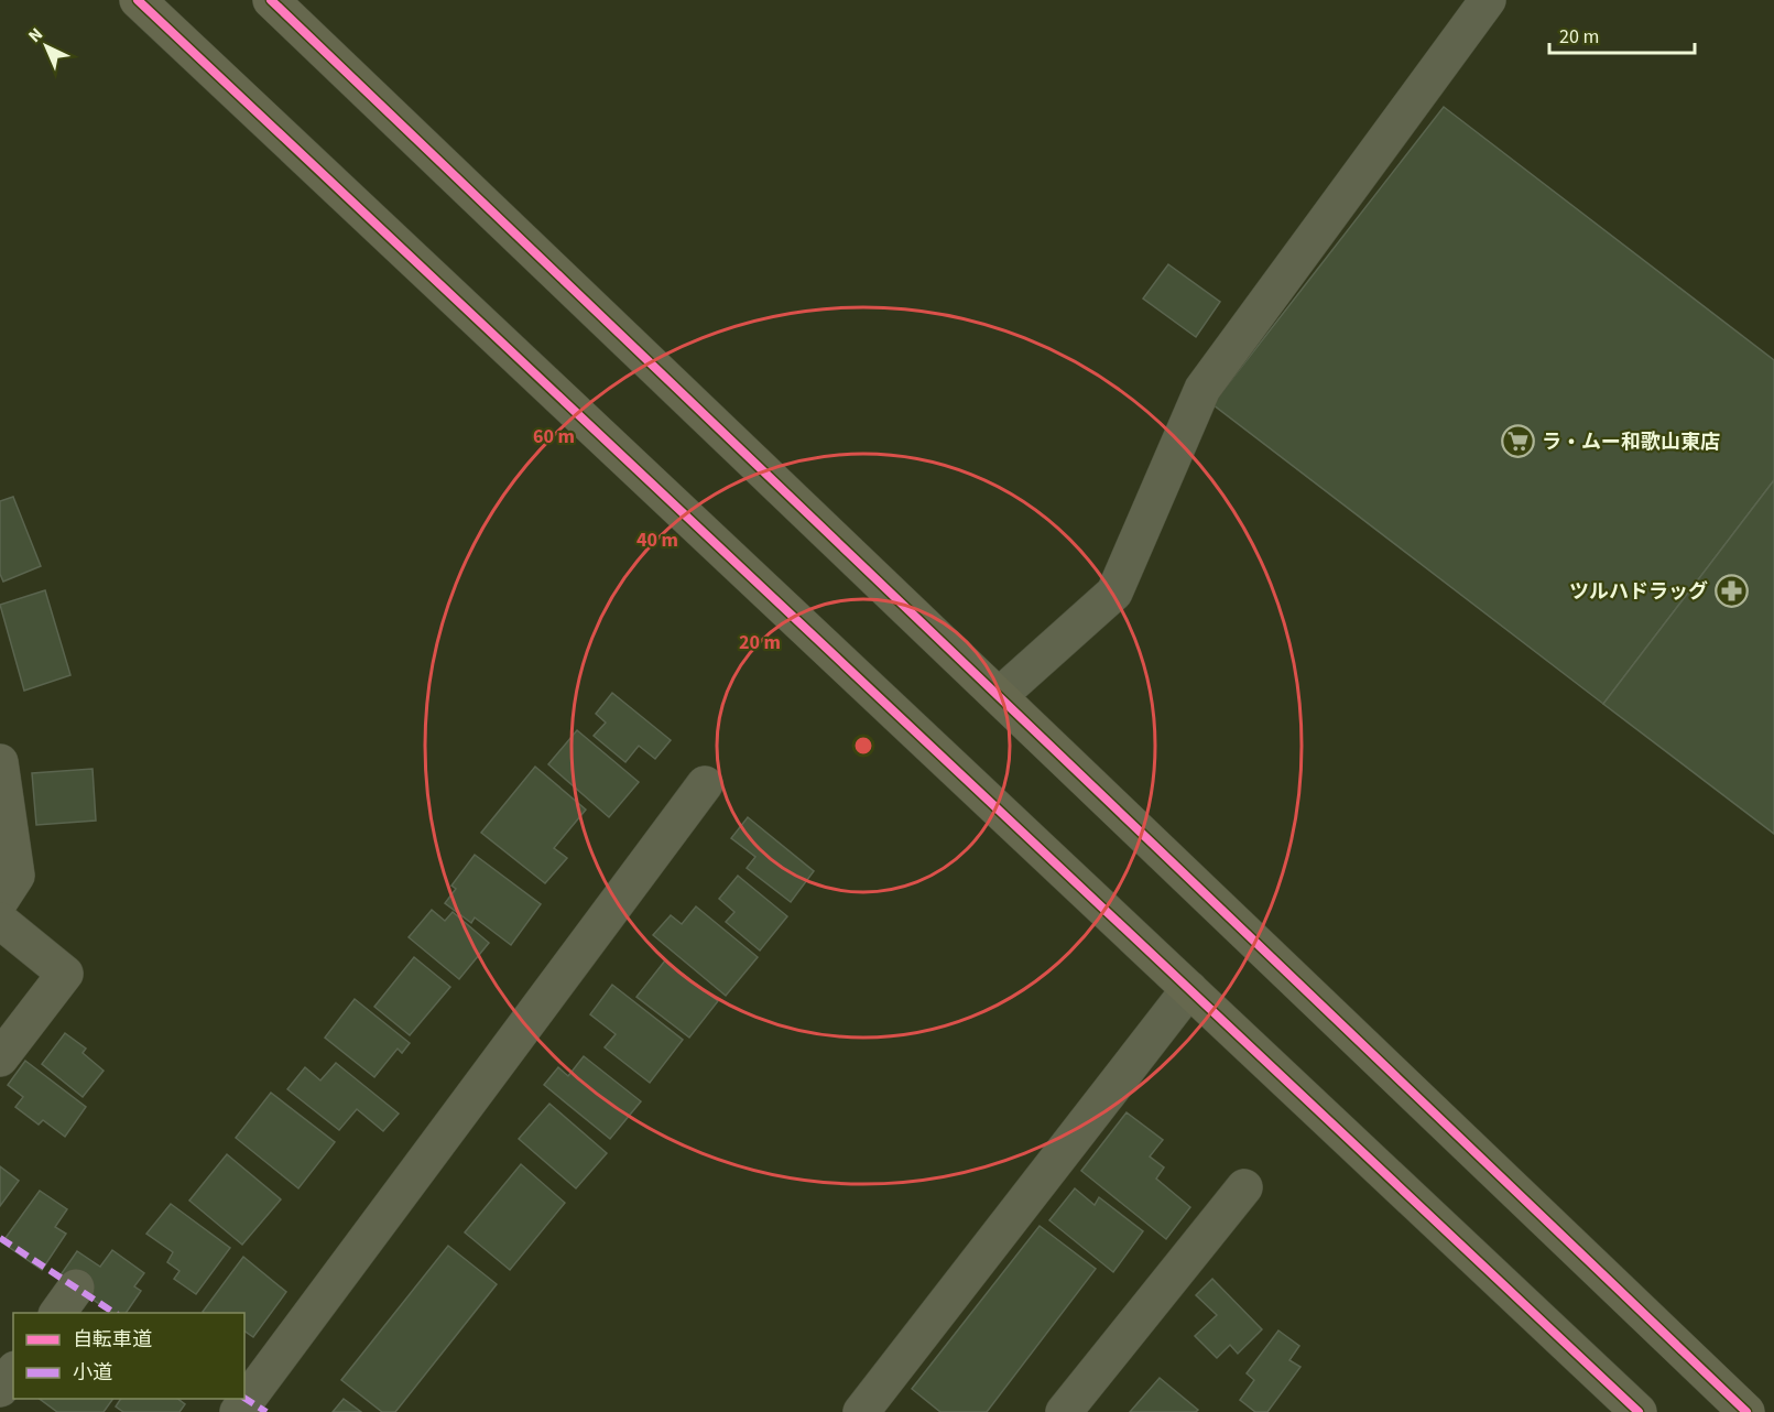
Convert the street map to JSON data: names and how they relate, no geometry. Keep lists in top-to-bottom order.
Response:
{
  "places": {
    "supermarket": ["ラ・ムー和歌山東店"],
    "pharmacy": ["ツルハドラッグ"]
  },
  "legend": ["自転車道", "小道"],
  "scale_bar": "20 m",
  "north": "top left",
  "rings": ["60 m", "40 m", "20 m"]
}
